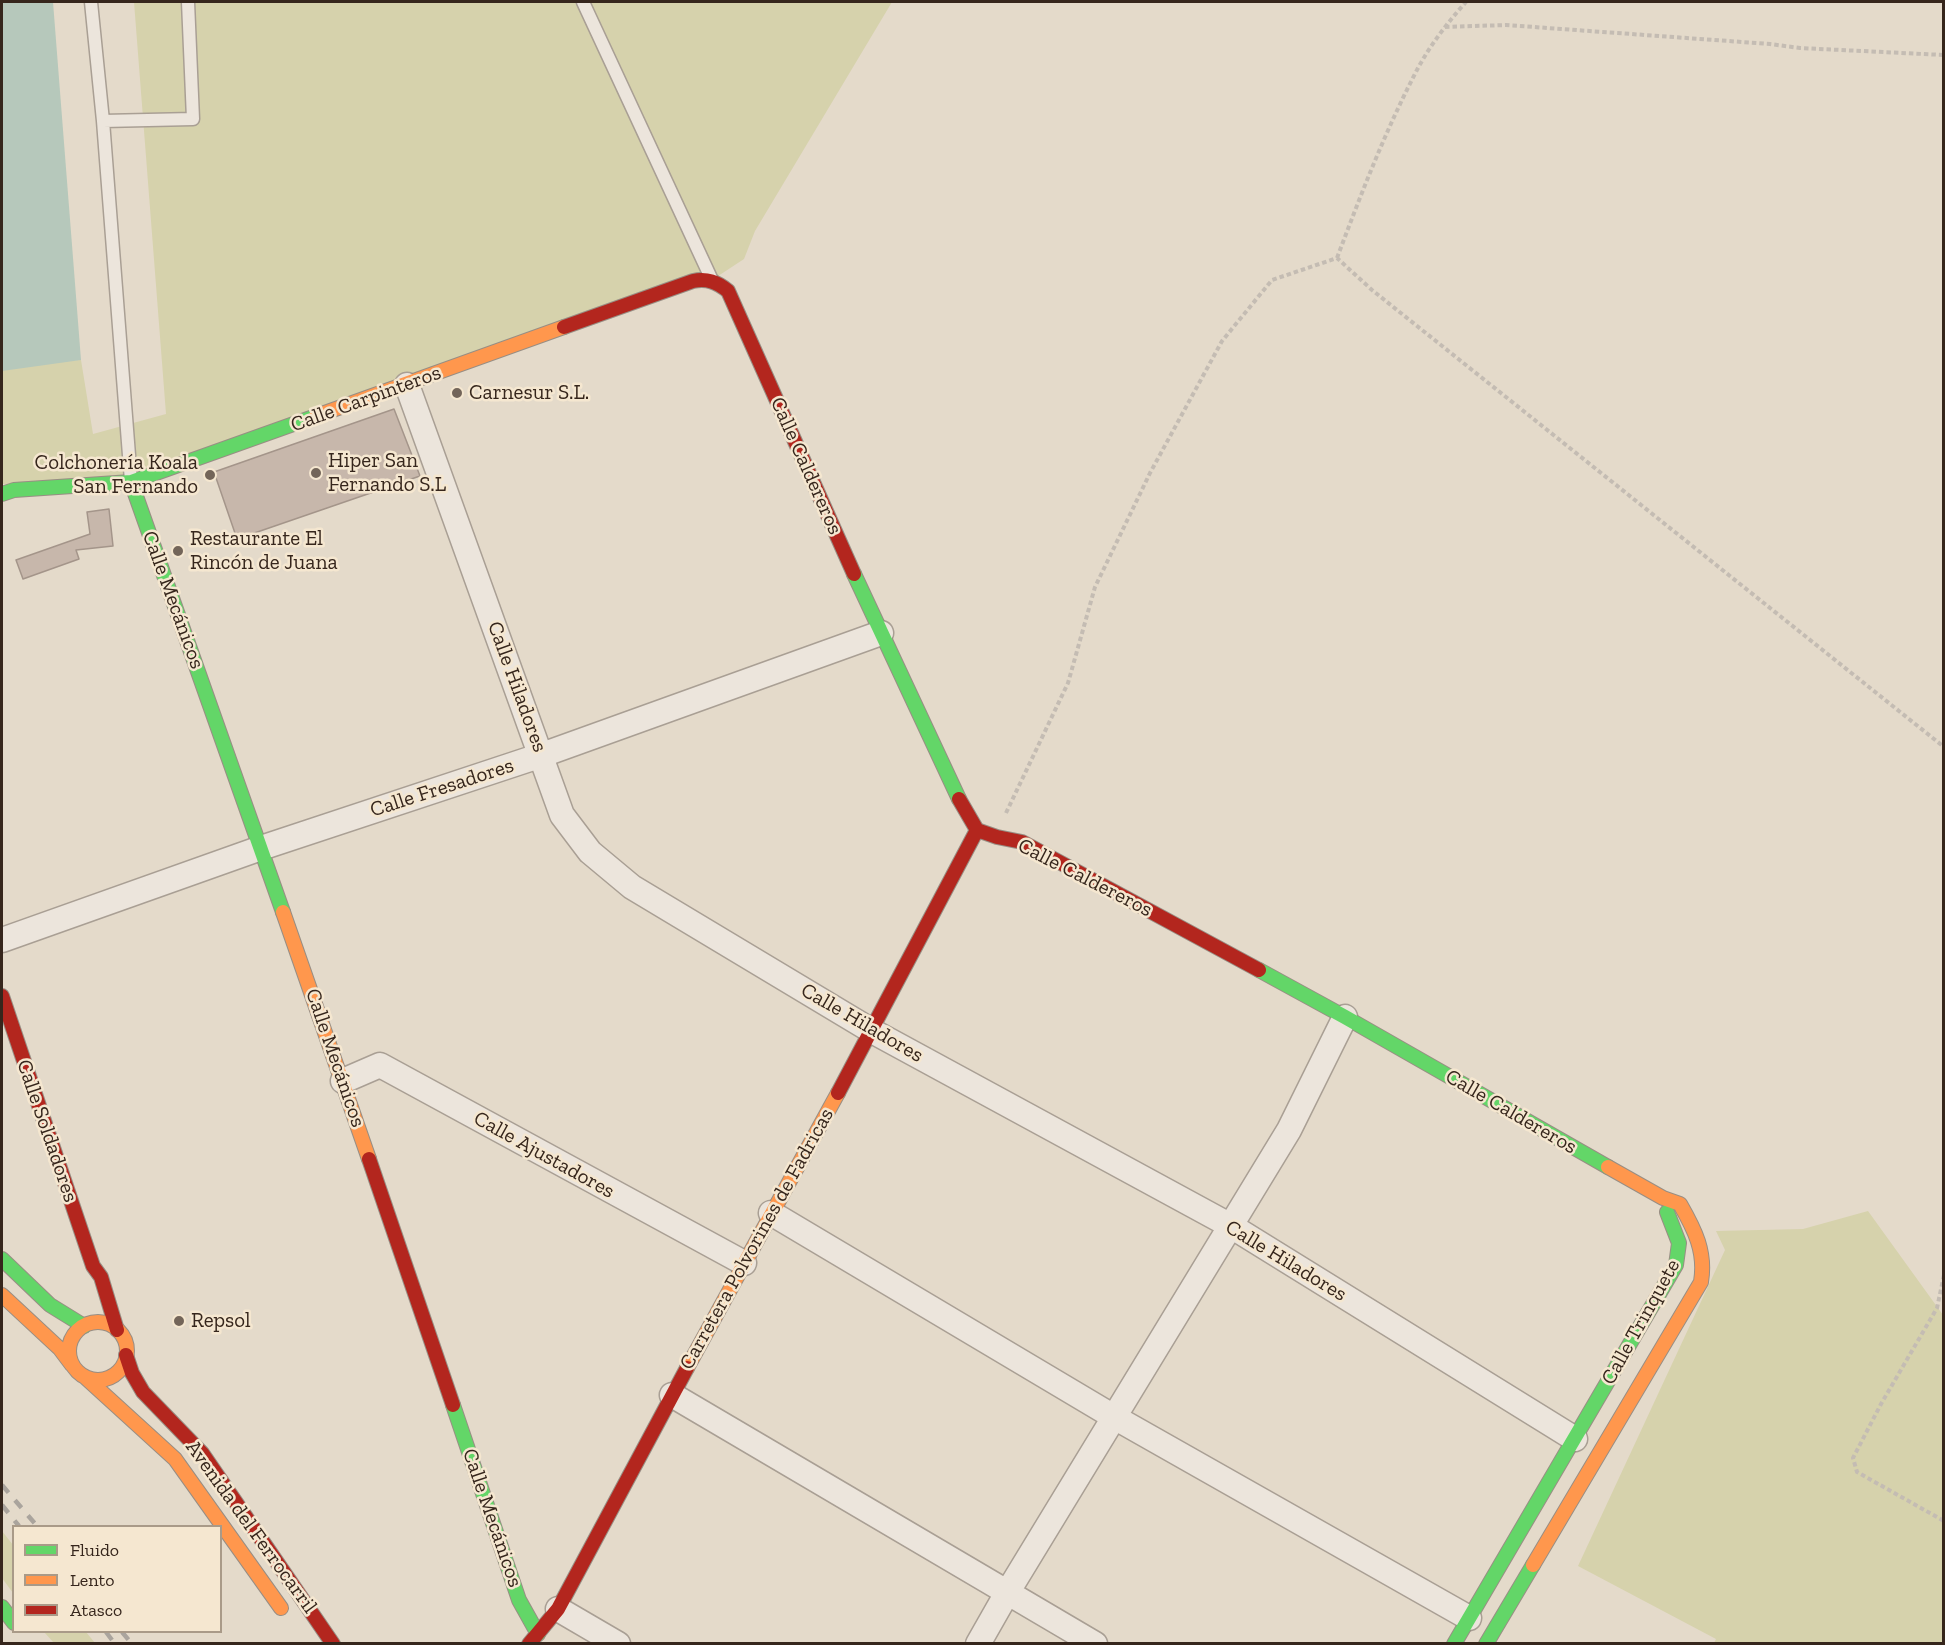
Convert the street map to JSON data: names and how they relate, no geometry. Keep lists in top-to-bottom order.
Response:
{
  "streets": {
    "main road": [
      "Calle Carpinteros",
      "Calle Caldereros",
      "Calle Mecánicos",
      "Calle Soldadores",
      "Carretera Polvorines de Fadricas",
      "Calle Trinquete",
      "Avenida del Ferrocarril"
    ],
    "street": ["Calle Hiladores", "Calle Fresadores", "Calle Ajustadores"]
  },
  "crossings": [
    ["Calle Carpinteros", "Calle Caldereros"],
    ["Calle Carpinteros", "Calle Mecánicos"],
    ["Calle Carpinteros", "Calle Hiladores"],
    ["Calle Caldereros", "Calle Fresadores"],
    ["Calle Caldereros", "Carretera Polvorines de Fadricas"],
    ["Calle Caldereros", "Calle Trinquete"],
    ["Calle Mecánicos", "Calle Fresadores"],
    ["Calle Mecánicos", "Calle Ajustadores"],
    ["Calle Mecánicos", "Carretera Polvorines de Fadricas"],
    ["Calle Hiladores", "Calle Fresadores"],
    ["Calle Hiladores", "Carretera Polvorines de Fadricas"],
    ["Calle Hiladores", "Calle Trinquete"],
    ["Calle Soldadores", "Avenida del Ferrocarril"],
    ["Calle Ajustadores", "Carretera Polvorines de Fadricas"]
  ],
  "places": [
    "Carnesur S.L.",
    "Hiper San Fernando S.L",
    "Colchonería Koala San Fernando",
    "Restaurante El Rincón de Juana",
    "Repsol"
  ],
  "legend": ["Fluido", "Lento", "Atasco"]
}
